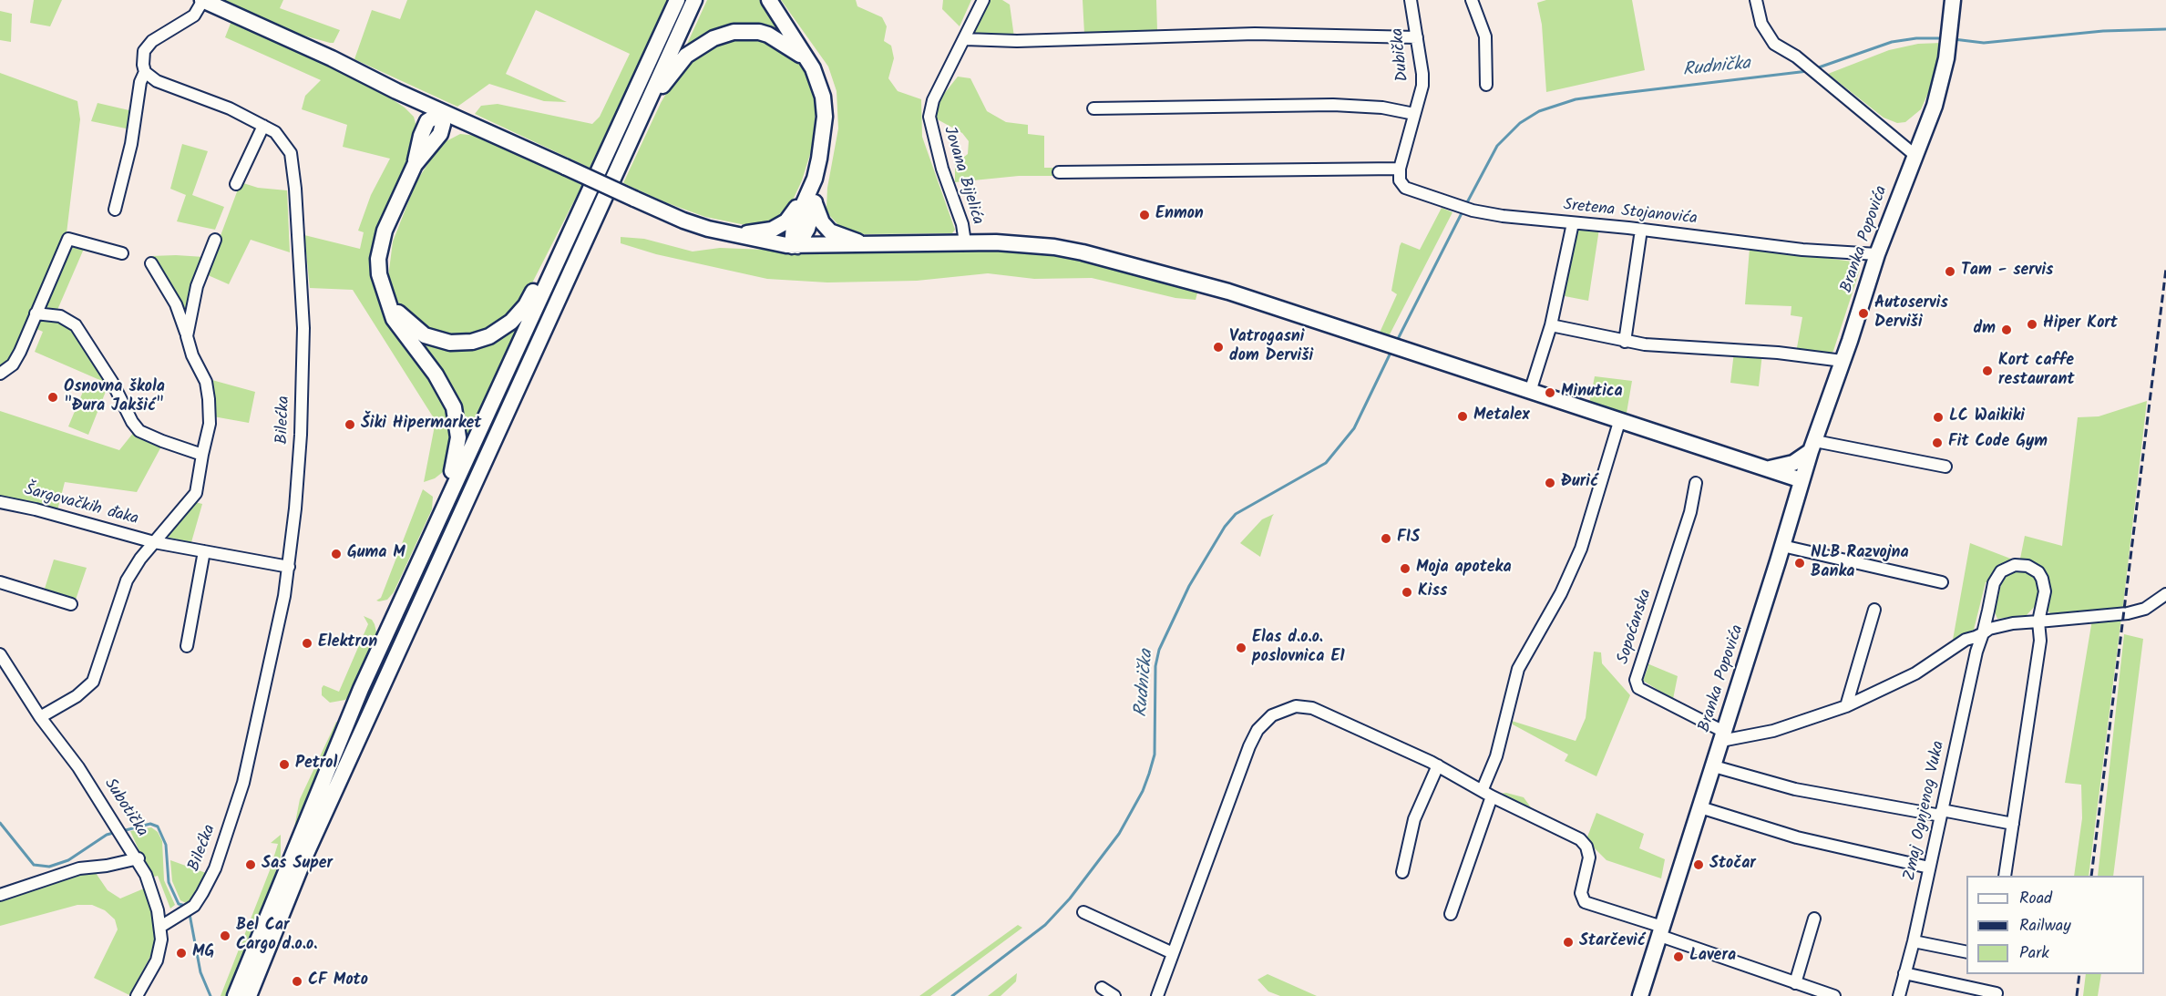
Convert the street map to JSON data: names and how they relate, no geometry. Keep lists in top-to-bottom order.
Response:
{
  "streets": {
    "main road": ["Branka Popovića"],
    "street": [
      "Dubička",
      "Jovana Bijelića",
      "Sretena Stojanovića",
      "Bilećka",
      "Šargovačkih đaka",
      "Sopoćanska",
      "Subotička",
      "Zmaj Ognjenog Vuka"
    ]
  },
  "crossings": [
    ["Dubička", "Sretena Stojanovića"],
    ["Sretena Stojanovića", "Branka Popovića"],
    ["Branka Popovića", "Sopoćanska"],
    ["Bilećka", "Šargovačkih đaka"],
    ["Bilećka", "Subotička"]
  ],
  "water": ["Rudnička"],
  "places": [
    "Enmon",
    "Tam - servis",
    "Autoservis Derviši",
    "Hiper Kort",
    "dm",
    "Vatrogasni dom Derviši",
    "Kort caffe restaurant",
    "Minutica",
    "Osnovna škola \"Đura Jakšić\"",
    "Metalex",
    "LC Waikiki",
    "Šiki Hipermarket",
    "Fit Code Gym",
    "Đurić",
    "FIS",
    "Guma M",
    "NLB Razvojna Banka",
    "Moja apoteka",
    "Kiss",
    "Elektron",
    "Elas d.o.o. poslovnica E1",
    "Petrol",
    "Sas Super",
    "Stočar",
    "Bel Car Cargo d.o.o.",
    "Starčević",
    "MG",
    "Lavera",
    "CF Moto"
  ],
  "legend": ["Road", "Railway", "Park"]
}
